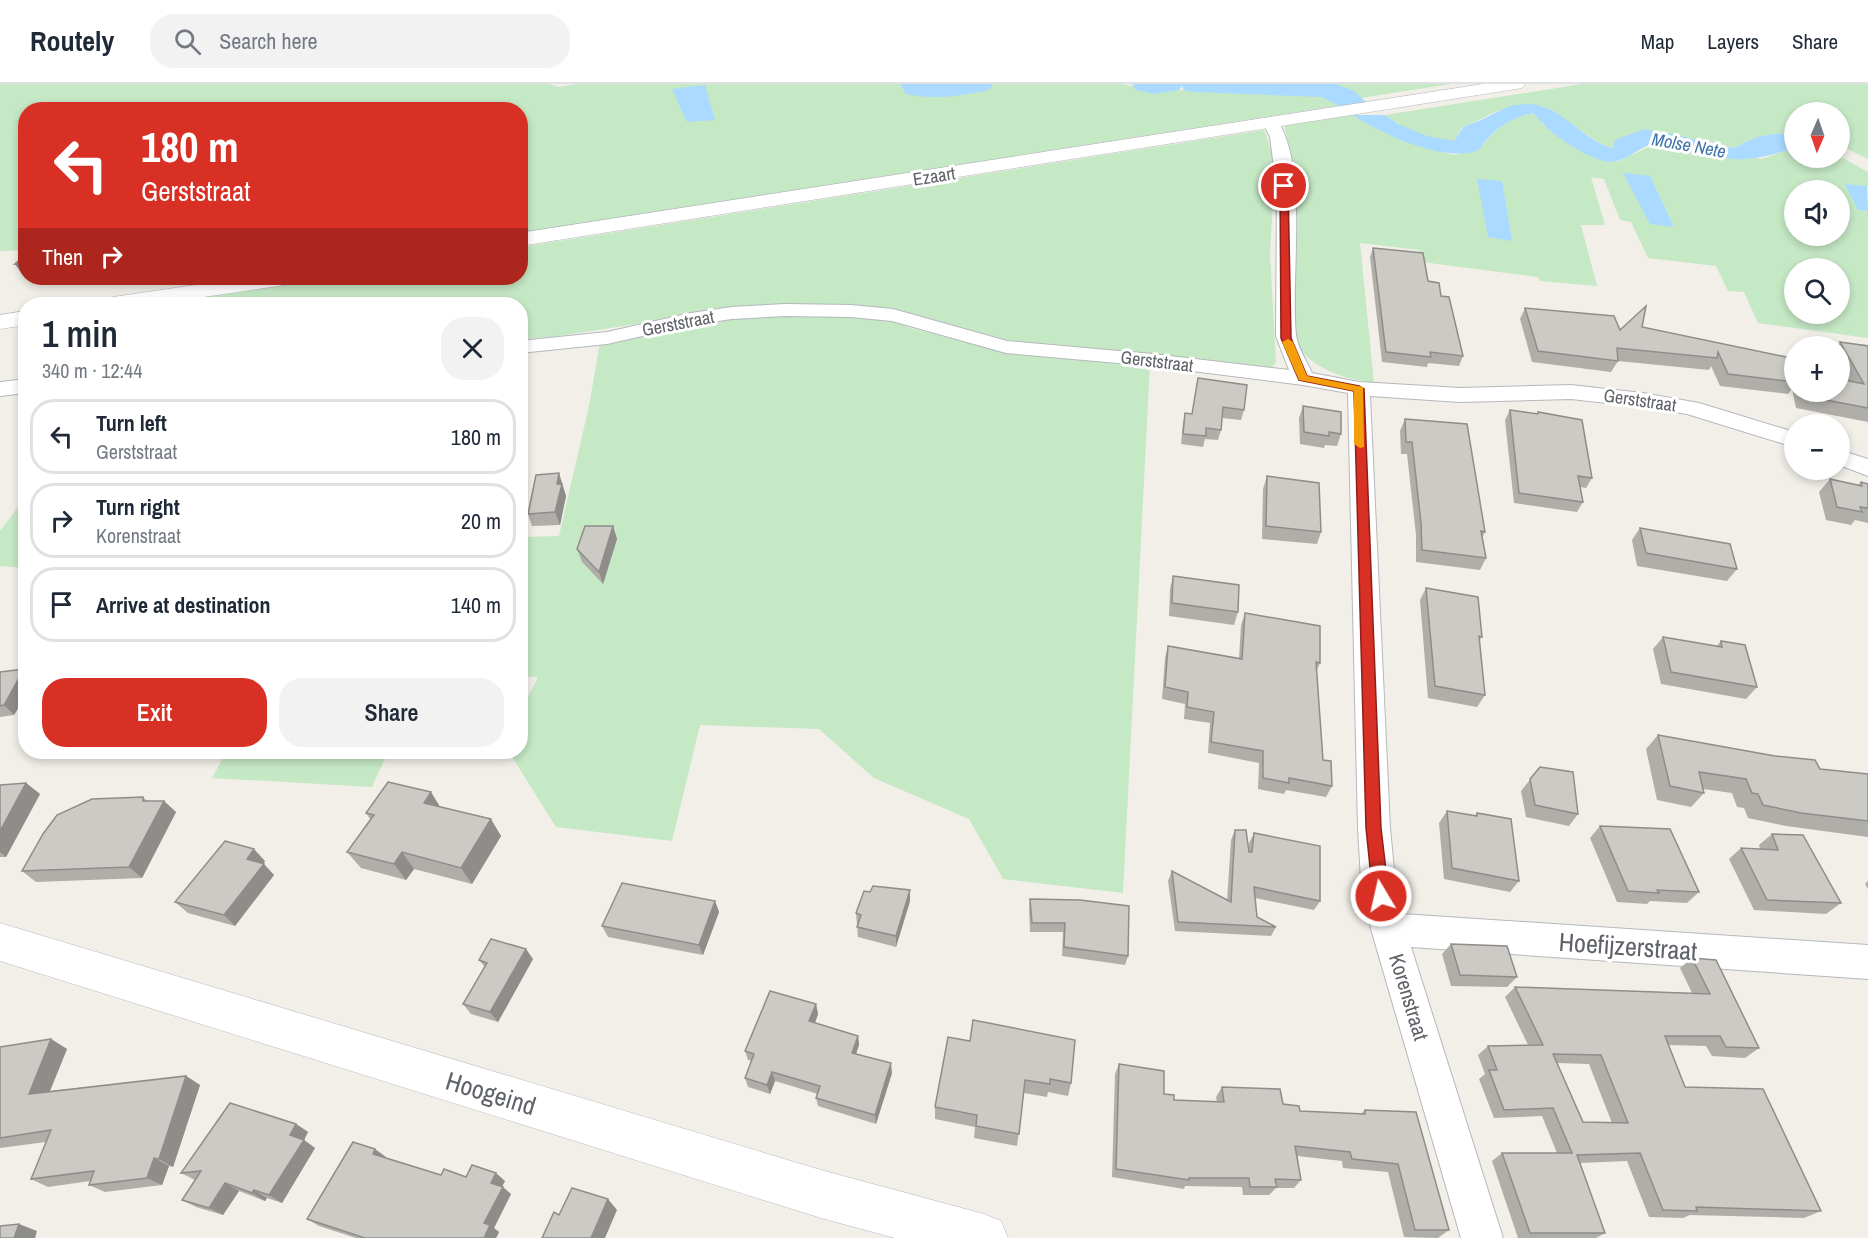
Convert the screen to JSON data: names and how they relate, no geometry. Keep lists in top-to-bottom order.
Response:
{
  "streets": {
    "main road": ["Ezaart", "Hoogeind"],
    "street": ["Gerststraat", "Hoefijzerstraat", "Korenstraat"]
  },
  "crossings": [
    ["Gerststraat", "Korenstraat"],
    ["Hoefijzerstraat", "Korenstraat"]
  ],
  "water": ["Molse Nete"],
  "north": "bottom",
  "page": {
    "header": "Routely",
    "search": "Search here",
    "nav": ["Map", "Layers", "Share"],
    "map_buttons": ["+", "−"],
    "turn": ["180 m", "Gerststraat"],
    "then": "Then",
    "heading": ["1 min", "340 m · 12:44"],
    "list": [
      {
        "name": "Turn left",
        "note": "Gerststraat",
        "value": "180 m"
      },
      {
        "name": "Turn right",
        "note": "Korenstraat",
        "value": "20 m"
      },
      {
        "name": "Arrive at destination",
        "value": "140 m"
      }
    ],
    "buttons": ["Exit", "Share"]
  }
}
